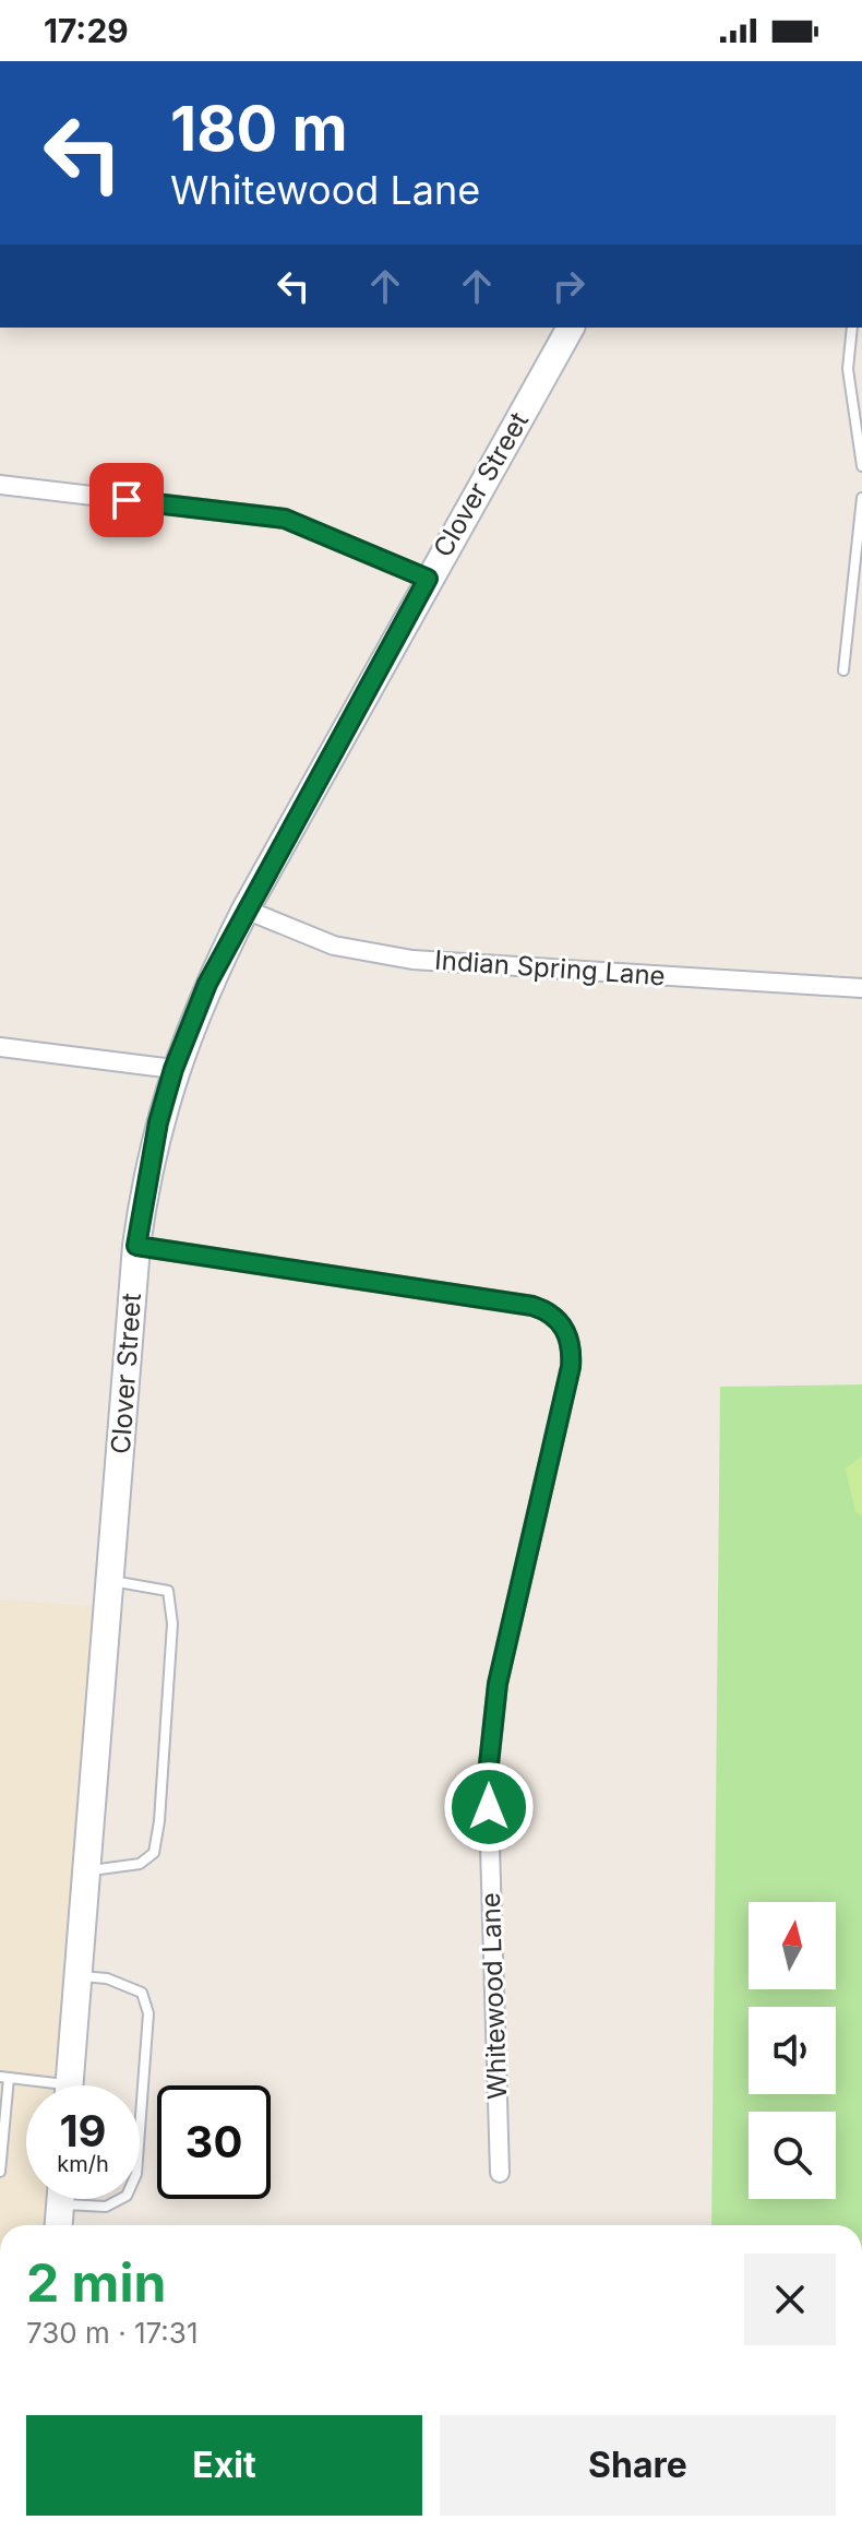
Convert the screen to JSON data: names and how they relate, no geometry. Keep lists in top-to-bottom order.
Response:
{
  "streets": {
    "main road": ["Clover Street"],
    "street": ["Indian Spring Lane", "Whitewood Lane"]
  },
  "crossings": [
    ["Clover Street", "Indian Spring Lane"],
    ["Clover Street", "Whitewood Lane"]
  ],
  "north": "top",
  "page": {
    "status": "17:29",
    "turn": ["180 m", "Whitewood Lane"],
    "speed": "19 km/h",
    "limit": "30",
    "heading": ["2 min", "730 m · 17:31"],
    "buttons": ["Exit", "Share"]
  }
}
